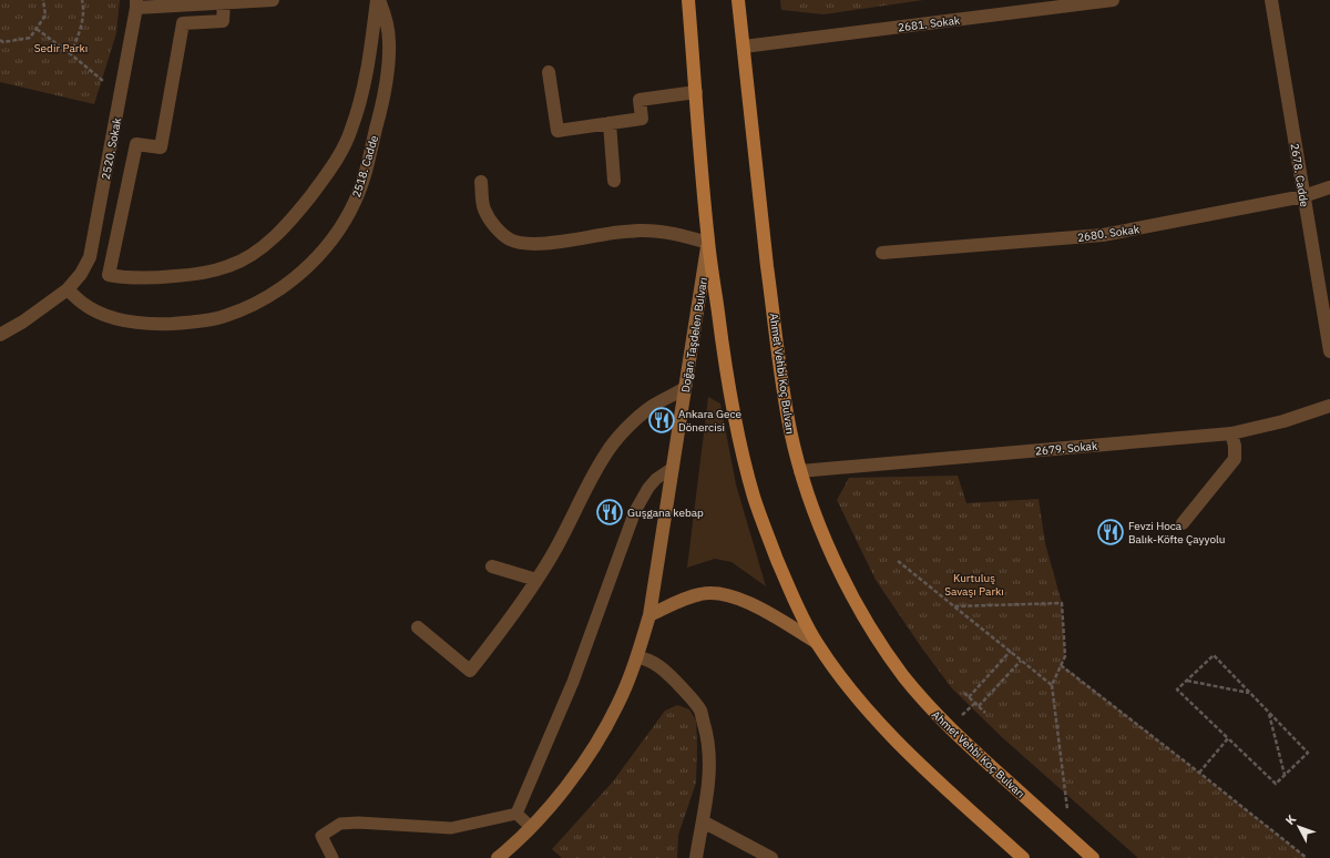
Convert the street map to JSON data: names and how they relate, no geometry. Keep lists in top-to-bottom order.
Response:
{
  "streets": {
    "main road": ["Doğan Taşdelen Bulvarı", "Ahmet Vehbi Koç Bulvarı"],
    "street": [
      "2681. Sokak",
      "2520. Sokak",
      "2518. Cadde",
      "2678. Cadde",
      "2680. Sokak",
      "2679. Sokak"
    ]
  },
  "crossings": [
    ["2681. Sokak", "Ahmet Vehbi Koç Bulvarı"],
    ["2520. Sokak", "2518. Cadde"],
    ["2678. Cadde", "2680. Sokak"],
    ["Ahmet Vehbi Koç Bulvarı", "2679. Sokak"]
  ],
  "parks": ["Sedir Parkı", "Kurtuluş Savaşı Parkı"],
  "places": {
    "restaurant": ["Ankara Gece Dönercisi", "Guşgana kebap", "Fevzi Hoca Balık-Köfte Çayyolu"]
  },
  "north": "top left"
}
